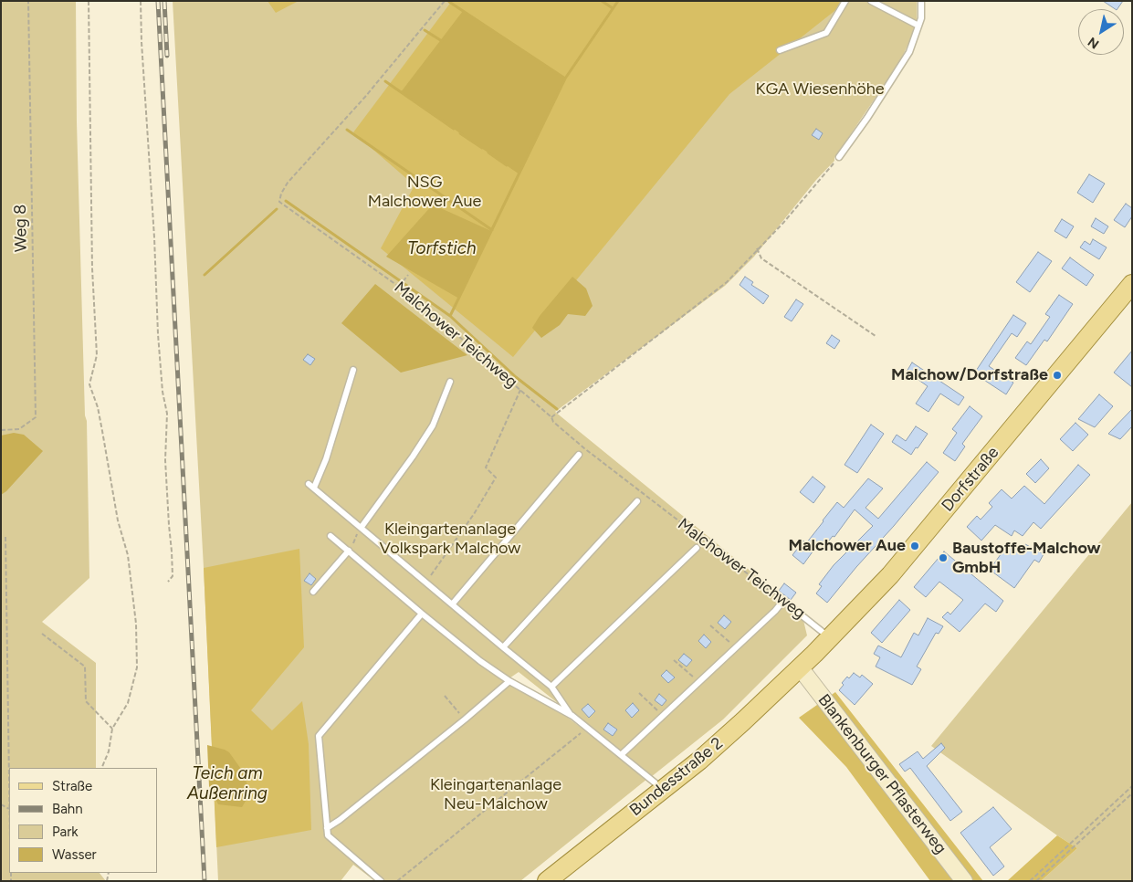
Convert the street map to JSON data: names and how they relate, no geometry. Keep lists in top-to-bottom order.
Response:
{
  "streets": {
    "main road": ["Dorfstraße", "Blankenburger Pflasterweg", "Bundesstraße 2"],
    "lane": ["Malchower Teichweg"],
    "path": ["Weg 8"]
  },
  "crossings": [
    ["Malchower Teichweg", "Dorfstraße"],
    ["Dorfstraße", "Blankenburger Pflasterweg"],
    ["Dorfstraße", "Bundesstraße 2"],
    ["Blankenburger Pflasterweg", "Bundesstraße 2"]
  ],
  "water": ["Torfstich", "Teich am Außenring"],
  "parks": [
    "KGA Wiesenhöhe",
    "NSG Malchower Aue",
    "Kleingartenanlage Volkspark Malchow",
    "Kleingartenanlage Neu-Malchow"
  ],
  "places": ["Malchow/Dorfstraße", "Malchower Aue", "Baustoffe-Malchow GmbH"],
  "legend": [
    "Straße",
    "Bahn",
    "Park",
    "Wasser"
  ],
  "north": "bottom left"
}
